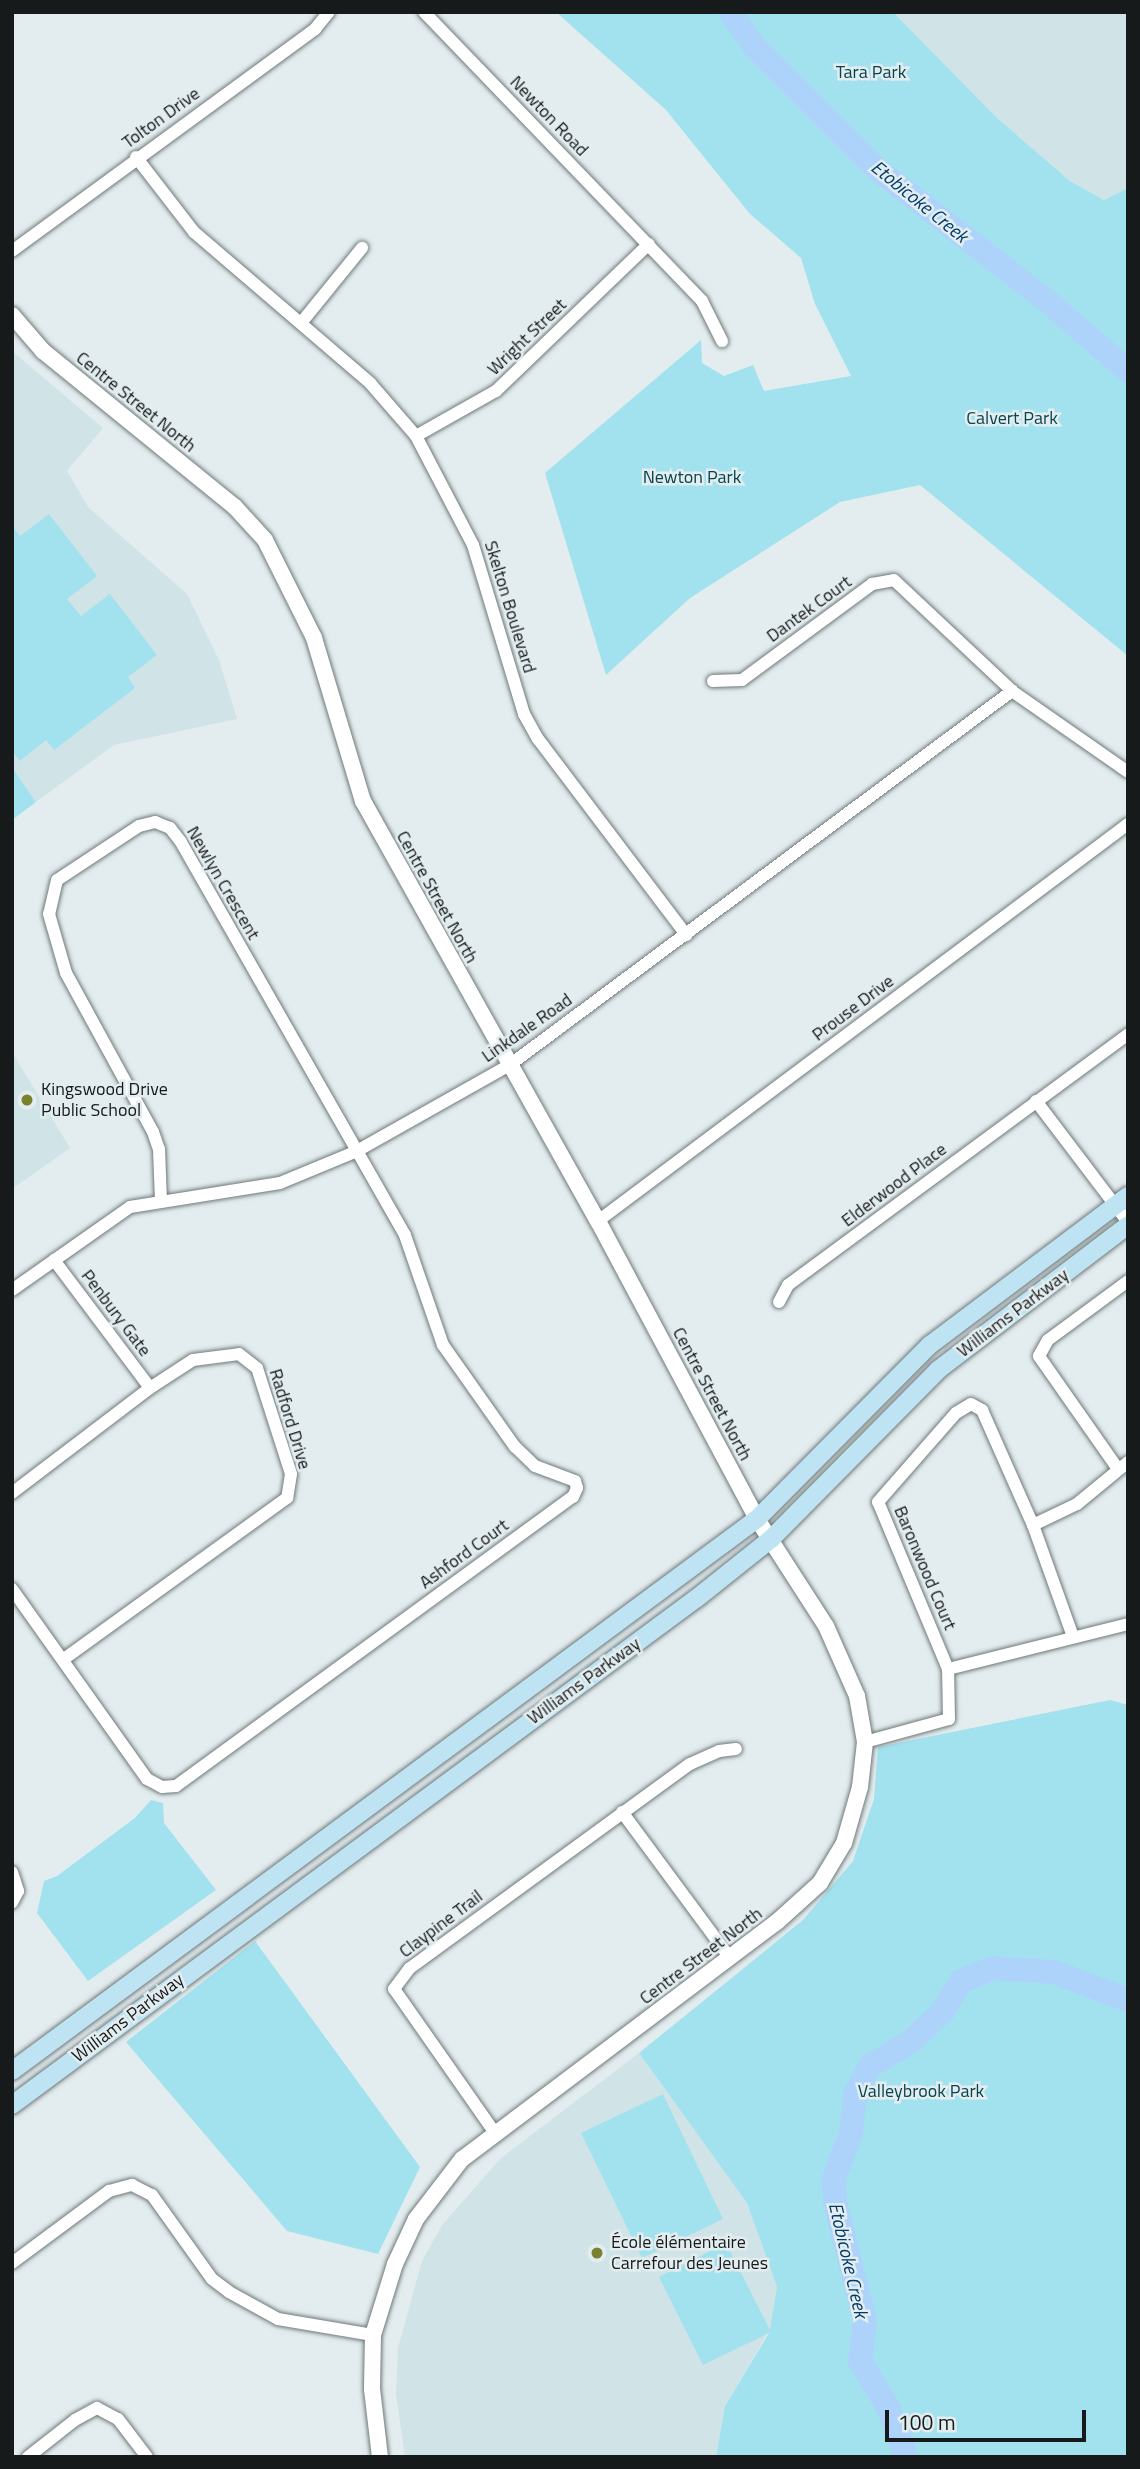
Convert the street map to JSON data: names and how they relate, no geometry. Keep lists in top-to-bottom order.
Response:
{
  "streets": {
    "main road": ["Williams Parkway"],
    "street": [
      "Newton Road",
      "Tolton Drive",
      "Wright Street",
      "Centre Street North",
      "Skelton Boulevard",
      "Dantek Court",
      "Newlyn Crescent",
      "Prouse Drive",
      "Linkdale Road",
      "Elderwood Place",
      "Penbury Gate",
      "Radford Drive",
      "Ashford Court",
      "Baronwood Court",
      "Claypine Trail"
    ]
  },
  "crossings": [
    ["Newton Road", "Wright Street"],
    ["Tolton Drive", "Skelton Boulevard"],
    ["Wright Street", "Skelton Boulevard"],
    ["Centre Street North", "Prouse Drive"],
    ["Centre Street North", "Linkdale Road"],
    ["Centre Street North", "Williams Parkway"],
    ["Centre Street North", "Baronwood Court"],
    ["Centre Street North", "Claypine Trail"],
    ["Skelton Boulevard", "Linkdale Road"],
    ["Dantek Court", "Linkdale Road"],
    ["Newlyn Crescent", "Linkdale Road"],
    ["Newlyn Crescent", "Ashford Court"],
    ["Linkdale Road", "Penbury Gate"],
    ["Linkdale Road", "Ashford Court"],
    ["Penbury Gate", "Radford Drive"],
    ["Radford Drive", "Ashford Court"]
  ],
  "water": ["Etobicoke Creek"],
  "parks": [
    "Tara Park",
    "Calvert Park",
    "Newton Park",
    "Valleybrook Park"
  ],
  "places": ["Kingswood Drive Public School", "École élémentaire Carrefour des Jeunes"],
  "scale_bar": "100 m"
}
